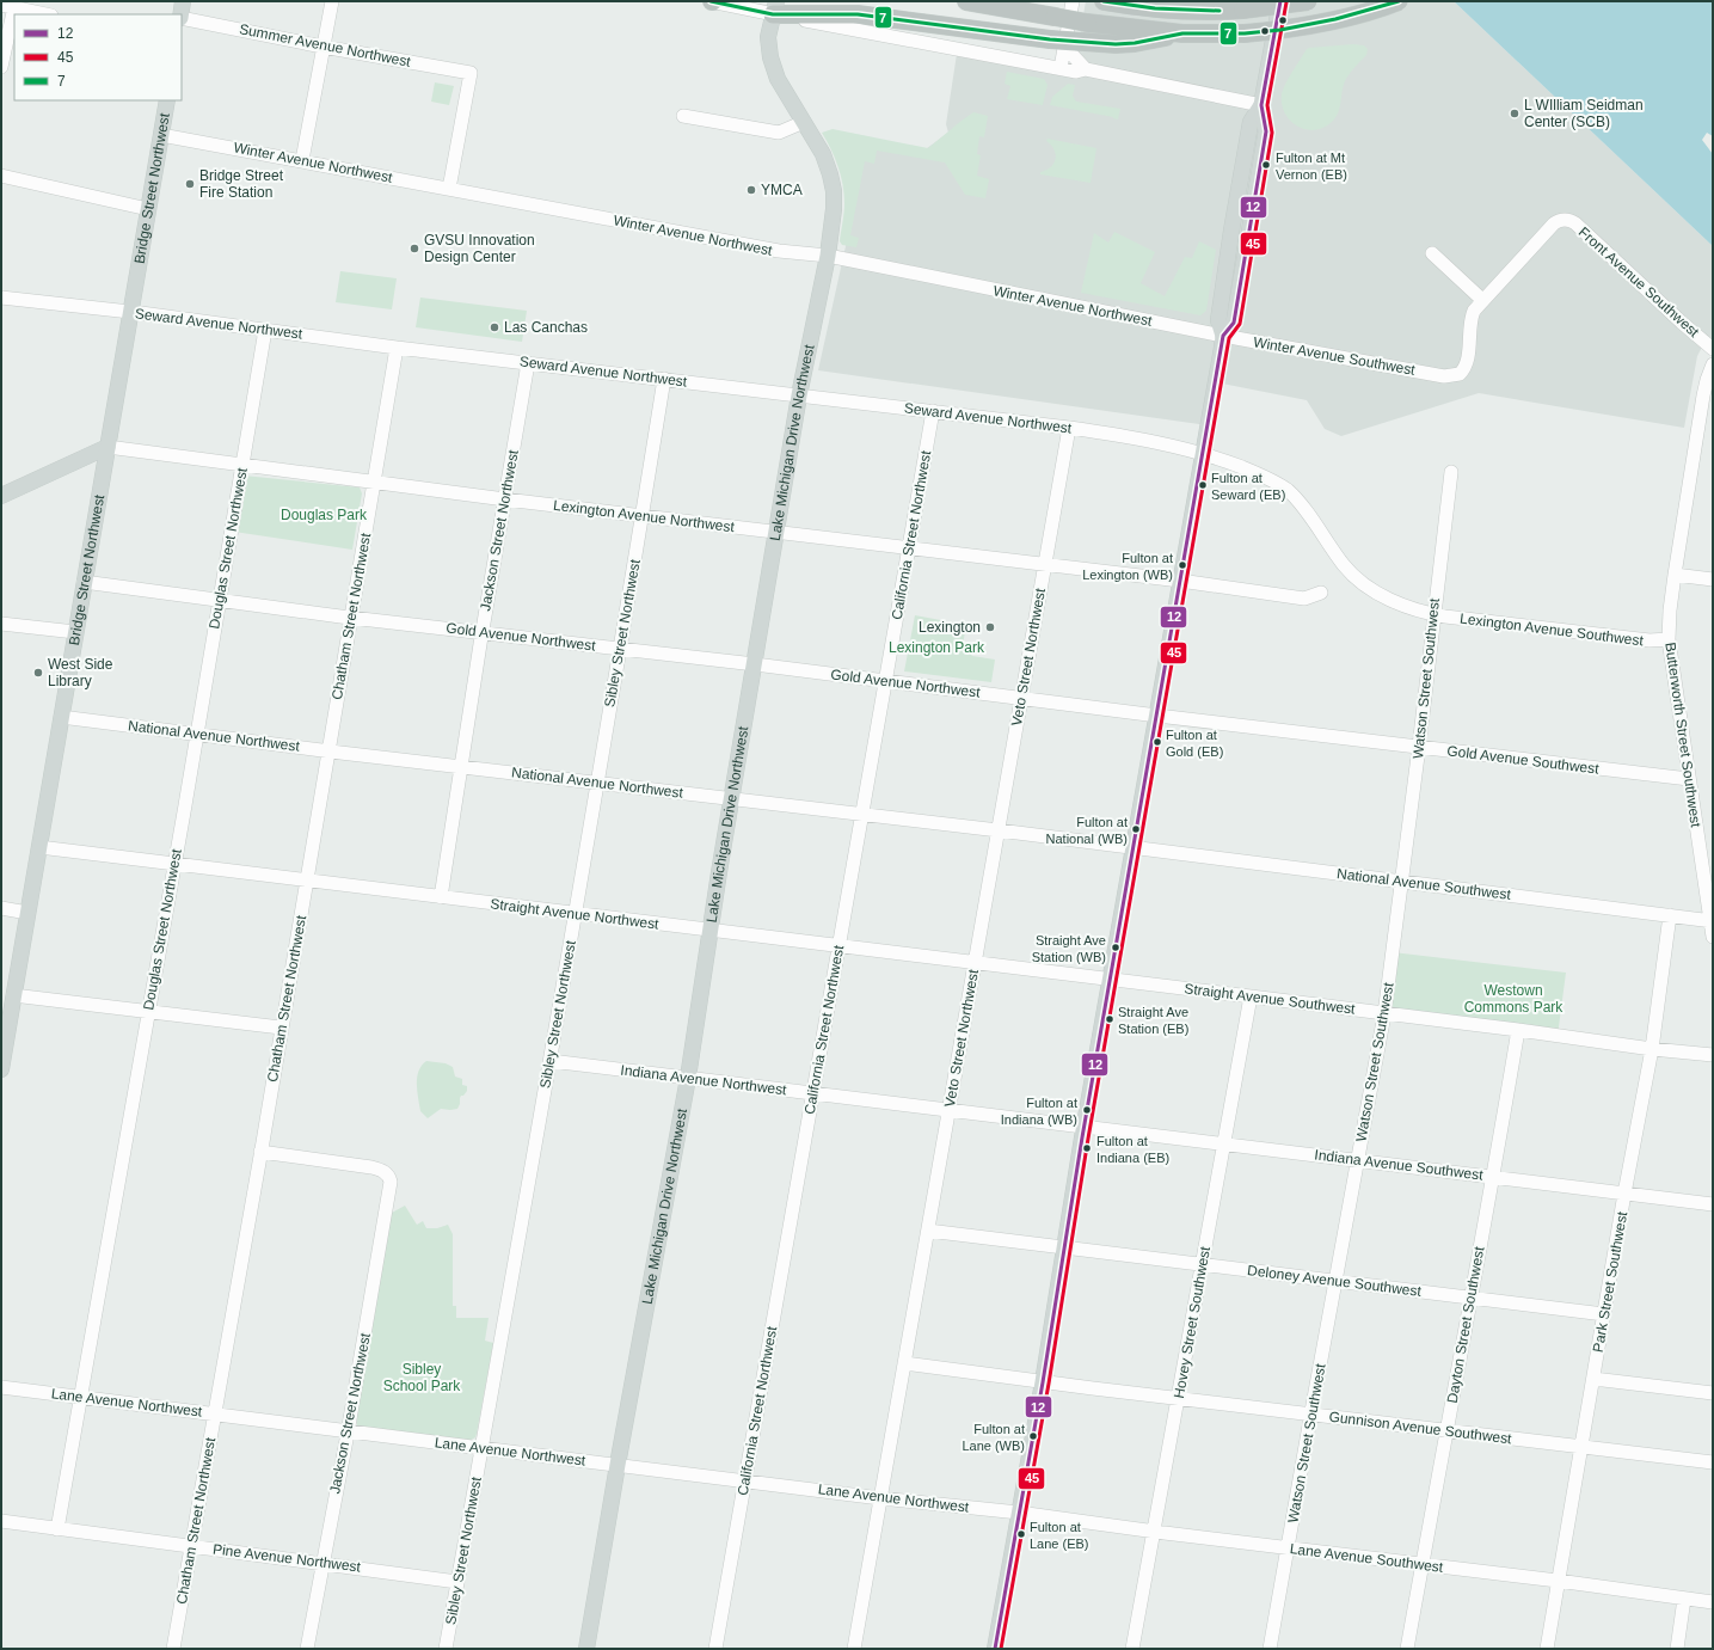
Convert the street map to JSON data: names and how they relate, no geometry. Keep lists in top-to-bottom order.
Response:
{
  "streets": {
    "main road": ["Bridge Street Northwest", "Lake Michigan Drive Northwest"],
    "street": [
      "Summer Avenue Northwest",
      "Winter Avenue Northwest",
      "Front Avenue Southwest",
      "Seward Avenue Northwest",
      "Winter Avenue Southwest",
      "Lexington Avenue Northwest",
      "Jackson Street Northwest",
      "California Street Northwest",
      "Douglas Street Northwest",
      "Chatham Street Northwest",
      "Lexington Avenue Southwest",
      "Sibley Street Northwest",
      "Gold Avenue Northwest",
      "Veto Street Northwest",
      "Watson Street Southwest",
      "Butterworth Street Southwest",
      "National Avenue Northwest",
      "Gold Avenue Southwest",
      "National Avenue Southwest",
      "Straight Avenue Northwest",
      "Straight Avenue Southwest",
      "Indiana Avenue Northwest",
      "Indiana Avenue Southwest",
      "Deloney Avenue Southwest",
      "Park Street Southwest",
      "Hovey Street Southwest",
      "Dayton Street Southwest",
      "Lane Avenue Northwest",
      "Gunnison Avenue Southwest",
      "Pine Avenue Northwest",
      "Lane Avenue Southwest"
    ]
  },
  "crossings": [
    ["Summer Avenue Northwest", "Winter Avenue Northwest"],
    ["Winter Avenue Northwest", "Bridge Street Northwest"],
    ["Winter Avenue Northwest", "Winter Avenue Southwest"],
    ["Winter Avenue Northwest", "Lake Michigan Drive Northwest"],
    ["Bridge Street Northwest", "Seward Avenue Northwest"],
    ["Bridge Street Northwest", "Lexington Avenue Northwest"],
    ["Bridge Street Northwest", "Gold Avenue Northwest"],
    ["Bridge Street Northwest", "National Avenue Northwest"],
    ["Bridge Street Northwest", "Straight Avenue Northwest"],
    ["Front Avenue Southwest", "Winter Avenue Southwest"],
    ["Seward Avenue Northwest", "Lake Michigan Drive Northwest"],
    ["Seward Avenue Northwest", "Jackson Street Northwest"],
    ["Seward Avenue Northwest", "California Street Northwest"],
    ["Seward Avenue Northwest", "Douglas Street Northwest"],
    ["Seward Avenue Northwest", "Chatham Street Northwest"],
    ["Seward Avenue Northwest", "Lexington Avenue Southwest"],
    ["Seward Avenue Northwest", "Sibley Street Northwest"],
    ["Seward Avenue Northwest", "Veto Street Northwest"],
    ["Seward Avenue Northwest", "Watson Street Southwest"],
    ["Lake Michigan Drive Northwest", "Lexington Avenue Northwest"],
    ["Lake Michigan Drive Northwest", "Gold Avenue Northwest"],
    ["Lake Michigan Drive Northwest", "National Avenue Northwest"],
    ["Lake Michigan Drive Northwest", "Straight Avenue Northwest"],
    ["Lake Michigan Drive Northwest", "Indiana Avenue Northwest"],
    ["Lake Michigan Drive Northwest", "Lane Avenue Northwest"],
    ["Lexington Avenue Northwest", "Jackson Street Northwest"],
    ["Lexington Avenue Northwest", "California Street Northwest"],
    ["Lexington Avenue Northwest", "Douglas Street Northwest"],
    ["Lexington Avenue Northwest", "Chatham Street Northwest"],
    ["Lexington Avenue Northwest", "Sibley Street Northwest"],
    ["Lexington Avenue Northwest", "Veto Street Northwest"],
    ["Jackson Street Northwest", "Chatham Street Northwest"],
    ["Jackson Street Northwest", "Gold Avenue Northwest"],
    ["Jackson Street Northwest", "National Avenue Northwest"],
    ["Jackson Street Northwest", "Straight Avenue Northwest"],
    ["Jackson Street Northwest", "Lane Avenue Northwest"],
    ["Jackson Street Northwest", "Pine Avenue Northwest"],
    ["California Street Northwest", "Gold Avenue Northwest"],
    ["California Street Northwest", "National Avenue Northwest"],
    ["California Street Northwest", "Straight Avenue Northwest"],
    ["California Street Northwest", "Indiana Avenue Northwest"],
    ["California Street Northwest", "Lane Avenue Northwest"],
    ["Douglas Street Northwest", "Gold Avenue Northwest"],
    ["Douglas Street Northwest", "National Avenue Northwest"],
    ["Douglas Street Northwest", "Straight Avenue Northwest"],
    ["Douglas Street Northwest", "Lane Avenue Northwest"],
    ["Douglas Street Northwest", "Pine Avenue Northwest"],
    ["Chatham Street Northwest", "Gold Avenue Northwest"],
    ["Chatham Street Northwest", "National Avenue Northwest"],
    ["Chatham Street Northwest", "Straight Avenue Northwest"],
    ["Chatham Street Northwest", "Lane Avenue Northwest"],
    ["Chatham Street Northwest", "Pine Avenue Northwest"],
    ["Lexington Avenue Southwest", "Watson Street Southwest"],
    ["Lexington Avenue Southwest", "Butterworth Street Southwest"],
    ["Sibley Street Northwest", "Gold Avenue Northwest"],
    ["Sibley Street Northwest", "National Avenue Northwest"],
    ["Sibley Street Northwest", "Straight Avenue Northwest"],
    ["Sibley Street Northwest", "Indiana Avenue Northwest"],
    ["Sibley Street Northwest", "Lane Avenue Northwest"],
    ["Sibley Street Northwest", "Pine Avenue Northwest"],
    ["Gold Avenue Northwest", "Veto Street Northwest"],
    ["Gold Avenue Northwest", "Gold Avenue Southwest"],
    ["Veto Street Northwest", "National Avenue Northwest"],
    ["Veto Street Northwest", "Straight Avenue Northwest"],
    ["Veto Street Northwest", "Indiana Avenue Northwest"],
    ["Veto Street Northwest", "Deloney Avenue Southwest"],
    ["Veto Street Northwest", "Lane Avenue Northwest"],
    ["Veto Street Northwest", "Gunnison Avenue Southwest"],
    ["Watson Street Southwest", "Gold Avenue Southwest"],
    ["Watson Street Southwest", "National Avenue Southwest"],
    ["Watson Street Southwest", "Straight Avenue Southwest"],
    ["Watson Street Southwest", "Indiana Avenue Southwest"],
    ["Watson Street Southwest", "Deloney Avenue Southwest"],
    ["Watson Street Southwest", "Gunnison Avenue Southwest"],
    ["Watson Street Southwest", "Lane Avenue Southwest"],
    ["Butterworth Street Southwest", "Gold Avenue Southwest"],
    ["Butterworth Street Southwest", "National Avenue Southwest"],
    ["National Avenue Northwest", "National Avenue Southwest"],
    ["National Avenue Southwest", "Park Street Southwest"],
    ["Straight Avenue Northwest", "Straight Avenue Southwest"],
    ["Straight Avenue Southwest", "Park Street Southwest"],
    ["Straight Avenue Southwest", "Hovey Street Southwest"],
    ["Straight Avenue Southwest", "Dayton Street Southwest"],
    ["Indiana Avenue Northwest", "Indiana Avenue Southwest"],
    ["Indiana Avenue Southwest", "Park Street Southwest"],
    ["Indiana Avenue Southwest", "Hovey Street Southwest"],
    ["Indiana Avenue Southwest", "Dayton Street Southwest"],
    ["Deloney Avenue Southwest", "Park Street Southwest"],
    ["Deloney Avenue Southwest", "Hovey Street Southwest"],
    ["Deloney Avenue Southwest", "Dayton Street Southwest"],
    ["Park Street Southwest", "Gunnison Avenue Southwest"],
    ["Park Street Southwest", "Lane Avenue Southwest"],
    ["Hovey Street Southwest", "Gunnison Avenue Southwest"],
    ["Hovey Street Southwest", "Lane Avenue Southwest"],
    ["Dayton Street Southwest", "Gunnison Avenue Southwest"],
    ["Dayton Street Southwest", "Lane Avenue Southwest"],
    ["Lane Avenue Northwest", "Lane Avenue Southwest"]
  ],
  "parks": [
    "Douglas Park",
    "Lexington Park",
    "Westown Commons Park",
    "Sibley School Park"
  ],
  "places": [
    "L WIlliam Seidman Center (SCB)",
    "Fulton at Mt Vernon (EB)",
    "Bridge Street Fire Station",
    "YMCA",
    "GVSU Innovation Design Center",
    "Las Canchas",
    "Fulton at Seward (EB)",
    "Fulton at Lexington (WB)",
    "Lexington",
    "West Side Library",
    "Fulton at Gold (EB)",
    "Fulton at National (WB)",
    "Straight Ave Station (WB)",
    "Straight Ave Station (EB)",
    "Fulton at Indiana (WB)",
    "Fulton at Indiana (EB)",
    "Fulton at Lane (WB)",
    "Fulton at Lane (EB)"
  ],
  "lines": ["transit line 12", "transit line 7", "transit line 45"],
  "legend": ["12", "45", "7"]
}
